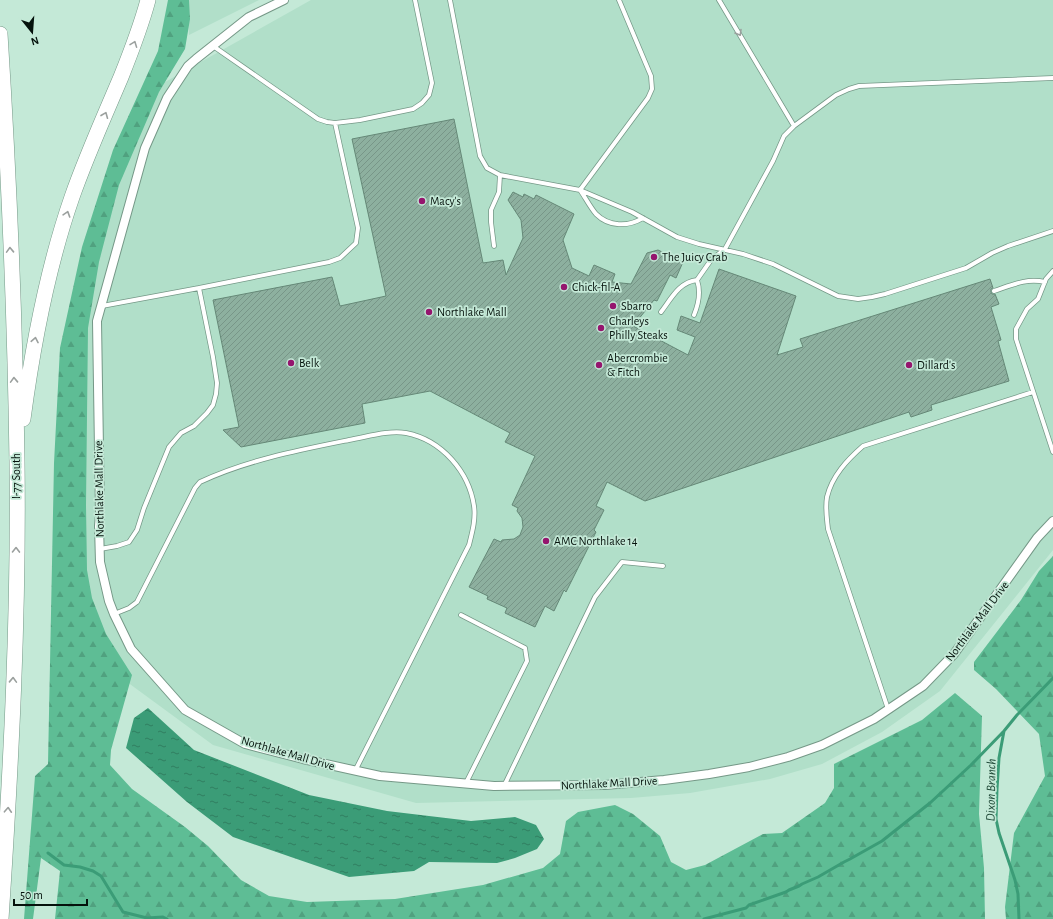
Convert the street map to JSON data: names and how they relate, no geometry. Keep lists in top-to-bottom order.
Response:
{
  "streets": {
    "highway": ["I-77 South"],
    "street": ["Northlake Mall Drive"]
  },
  "water": ["Dixon Branch"],
  "places": [
    "Macy's",
    "The Juicy Crab",
    "Chick-fil-A",
    "Sbarro",
    "Northlake Mall",
    "Charleys Philly Steaks",
    "Belk",
    "Abercrombie & Fitch",
    "Dillard's",
    "AMC Northlake 14"
  ],
  "scale_bar": "50 m",
  "north": "bottom"
}
